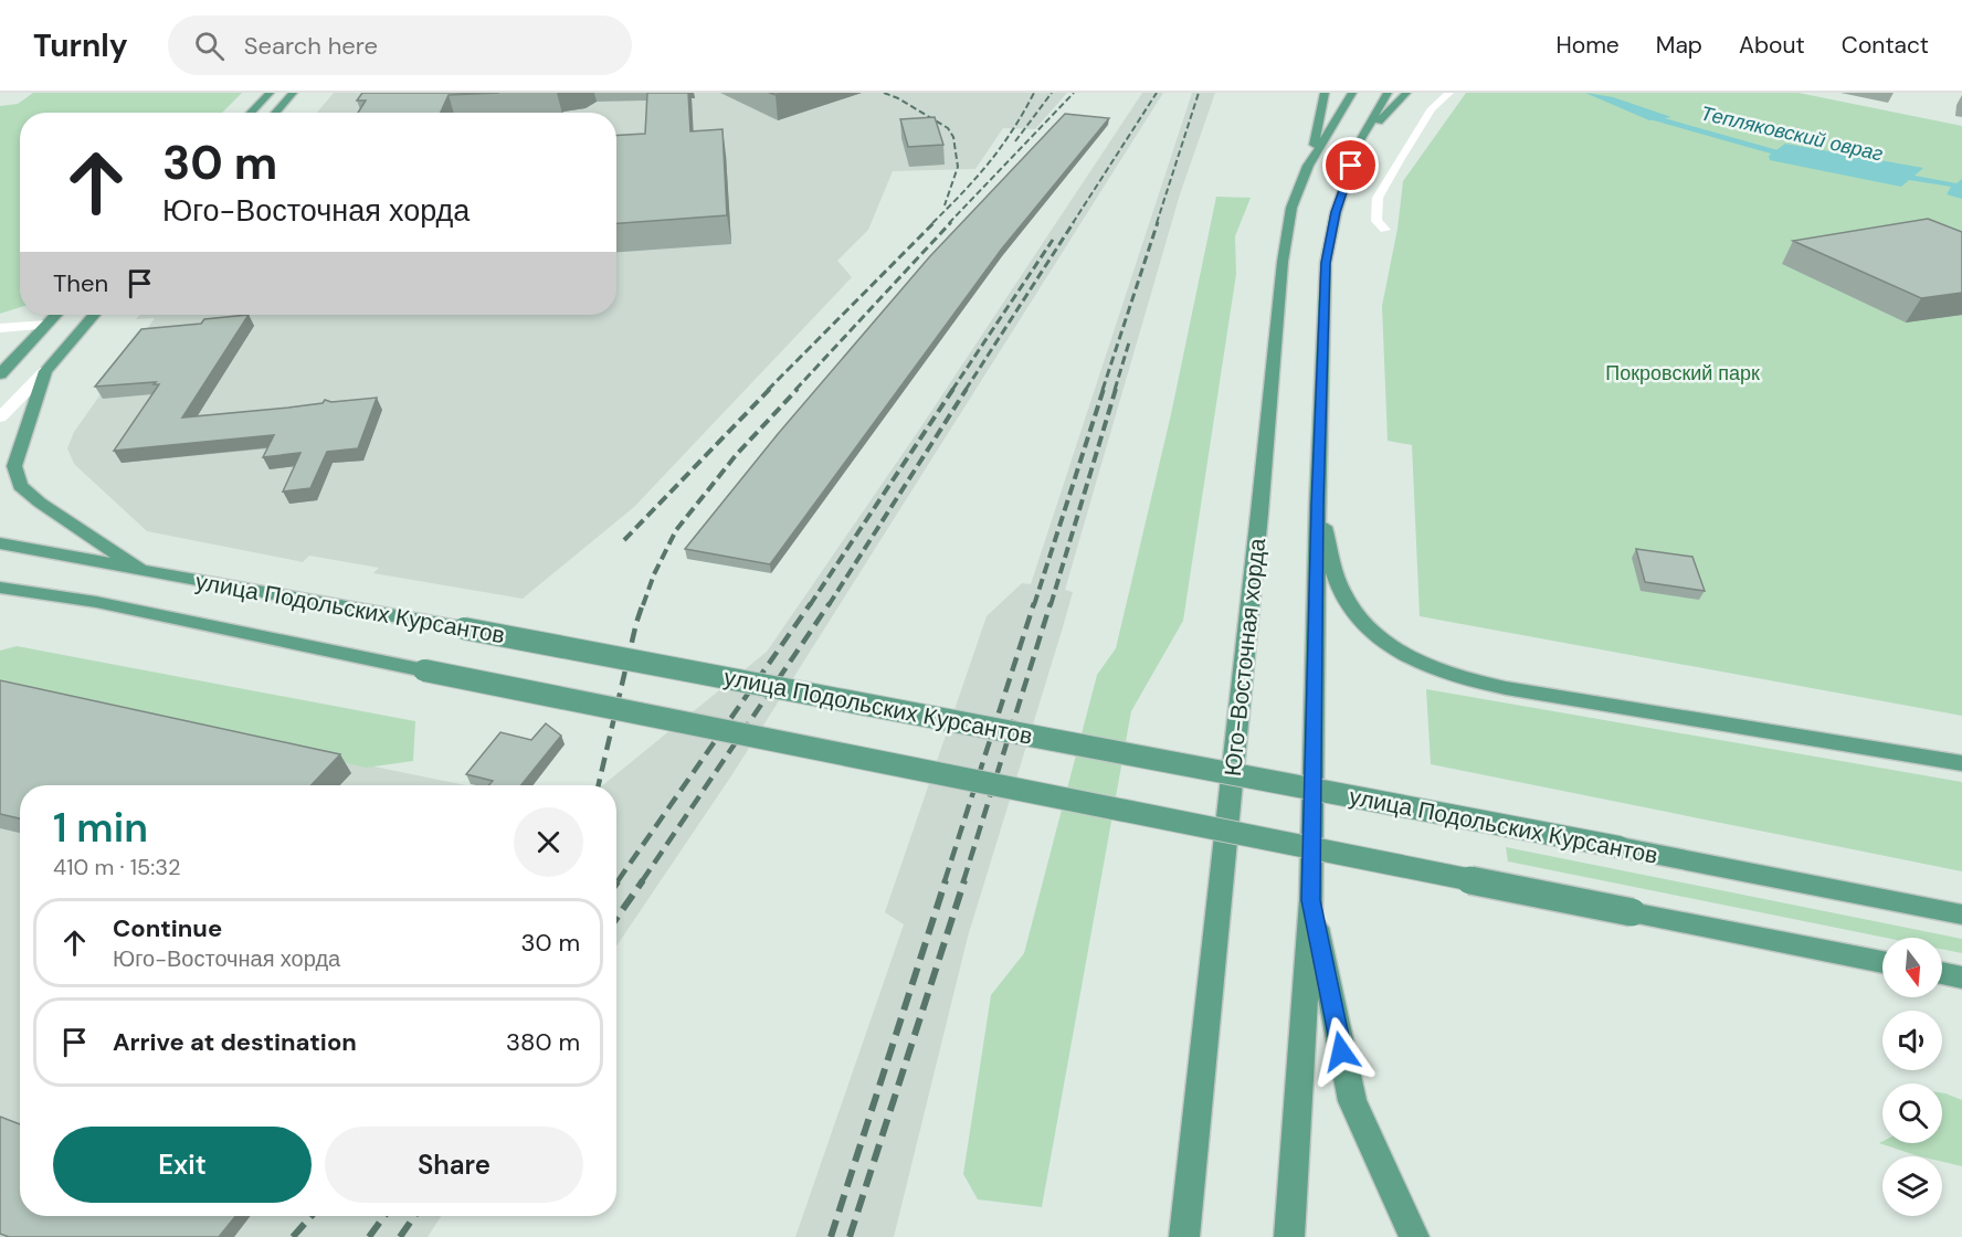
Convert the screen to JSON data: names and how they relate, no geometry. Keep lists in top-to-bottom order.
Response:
{
  "streets": {
    "main road": ["улица Подольских Курсантов", "Юго-Восточная хорда"]
  },
  "water": ["Тепляковский овраг"],
  "parks": ["Покровский парк"],
  "north": "bottom",
  "page": {
    "header": "Turnly",
    "search": "Search here",
    "nav": [
      "Home",
      "Map",
      "About",
      "Contact"
    ],
    "turn": ["30 m", "Юго-Восточная хорда"],
    "then": "Then",
    "heading": ["1 min", "410 m · 15:32"],
    "list": [
      {
        "name": "Continue",
        "note": "Юго-Восточная хорда",
        "value": "30 m"
      },
      {
        "name": "Arrive at destination",
        "value": "380 m"
      }
    ],
    "buttons": ["Exit", "Share"]
  }
}
